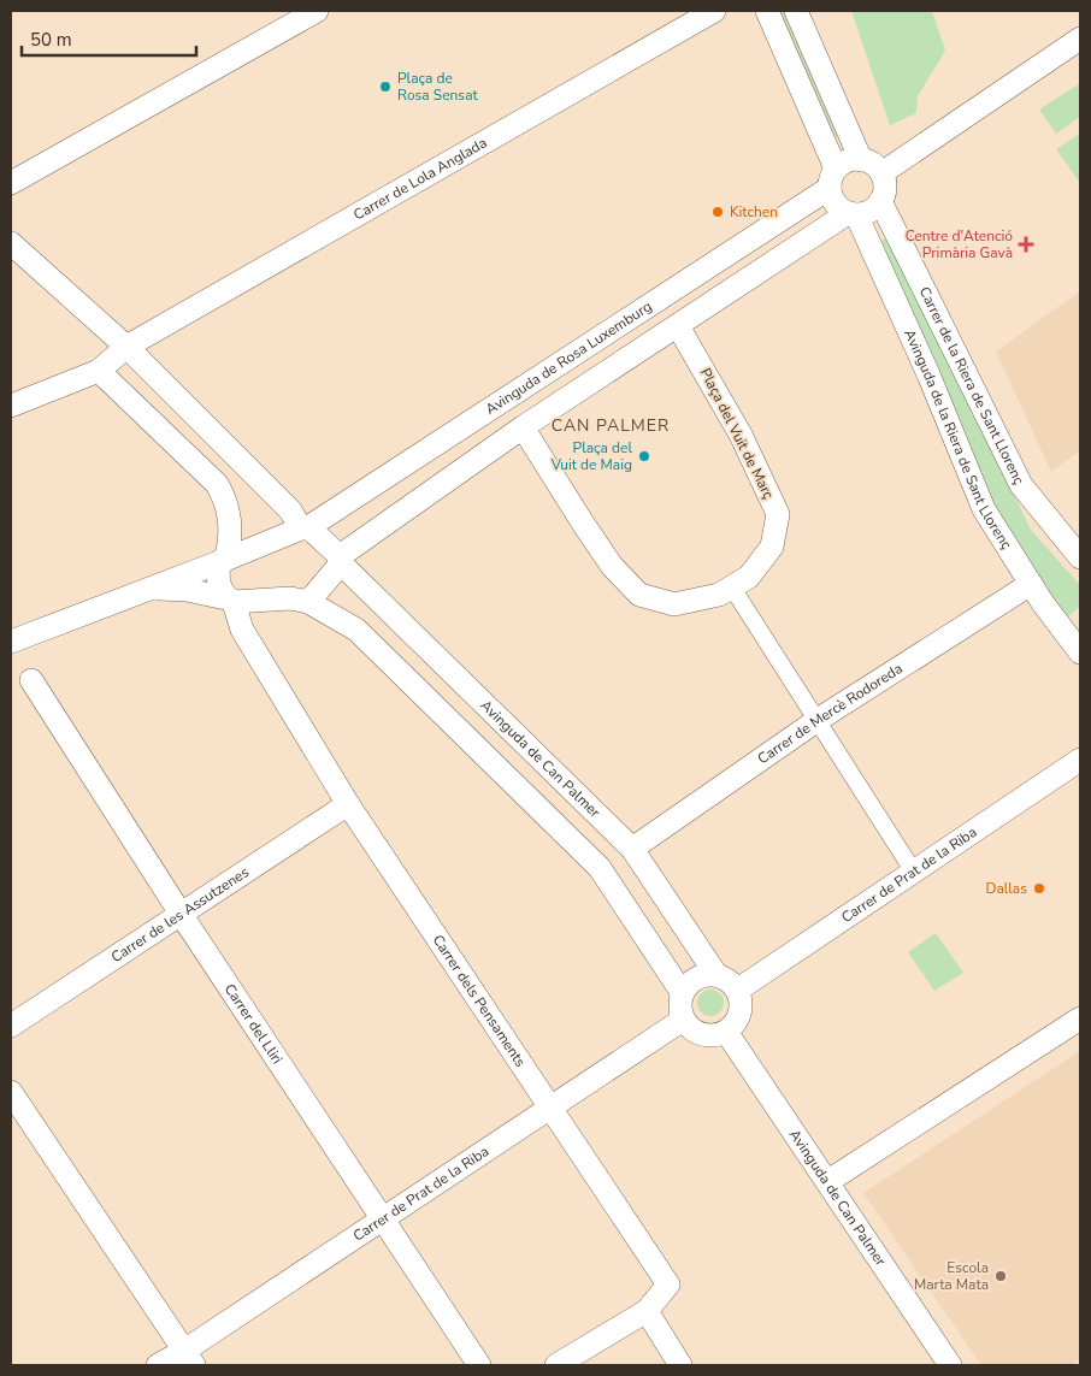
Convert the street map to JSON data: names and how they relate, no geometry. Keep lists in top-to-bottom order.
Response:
{
  "streets": {
    "street": [
      "Carrer de Lola Anglada",
      "Avinguda de Rosa Luxemburg",
      "Carrer de la Riera de Sant Llorenç",
      "Plaça del Vuit de Març",
      "Avinguda de la Riera de Sant Llorenç",
      "Carrer de Mercè Rodoreda",
      "Avinguda de Can Palmer",
      "Carrer de Prat de la Riba",
      "Carrer de les Assutzenes",
      "Carrer dels Pensaments",
      "Carrer del Lliri"
    ]
  },
  "crossings": [
    ["Avinguda de Rosa Luxemburg", "Carrer de la Riera de Sant Llorenç"],
    ["Avinguda de Rosa Luxemburg", "Avinguda de la Riera de Sant Llorenç"],
    ["Avinguda de Rosa Luxemburg", "Avinguda de Can Palmer"],
    ["Avinguda de Rosa Luxemburg", "Carrer dels Pensaments"],
    ["Carrer de la Riera de Sant Llorenç", "Avinguda de la Riera de Sant Llorenç"],
    ["Avinguda de la Riera de Sant Llorenç", "Carrer de Mercè Rodoreda"],
    ["Carrer de Mercè Rodoreda", "Avinguda de Can Palmer"],
    ["Avinguda de Can Palmer", "Carrer de Prat de la Riba"],
    ["Carrer de Prat de la Riba", "Carrer dels Pensaments"],
    ["Carrer de Prat de la Riba", "Carrer del Lliri"],
    ["Carrer de les Assutzenes", "Carrer dels Pensaments"],
    ["Carrer de les Assutzenes", "Carrer del Lliri"]
  ],
  "districts": ["CAN PALMER"],
  "places": {
    "other": [
      "Plaça de Rosa Sensat",
      "Kitchen",
      "Plaça del Vuit de Maig",
      "Dallas",
      "Escola Marta Mata"
    ],
    "health": ["Centre d'Atenció Primària Gavà"]
  },
  "scale_bar": "50 m"
}
